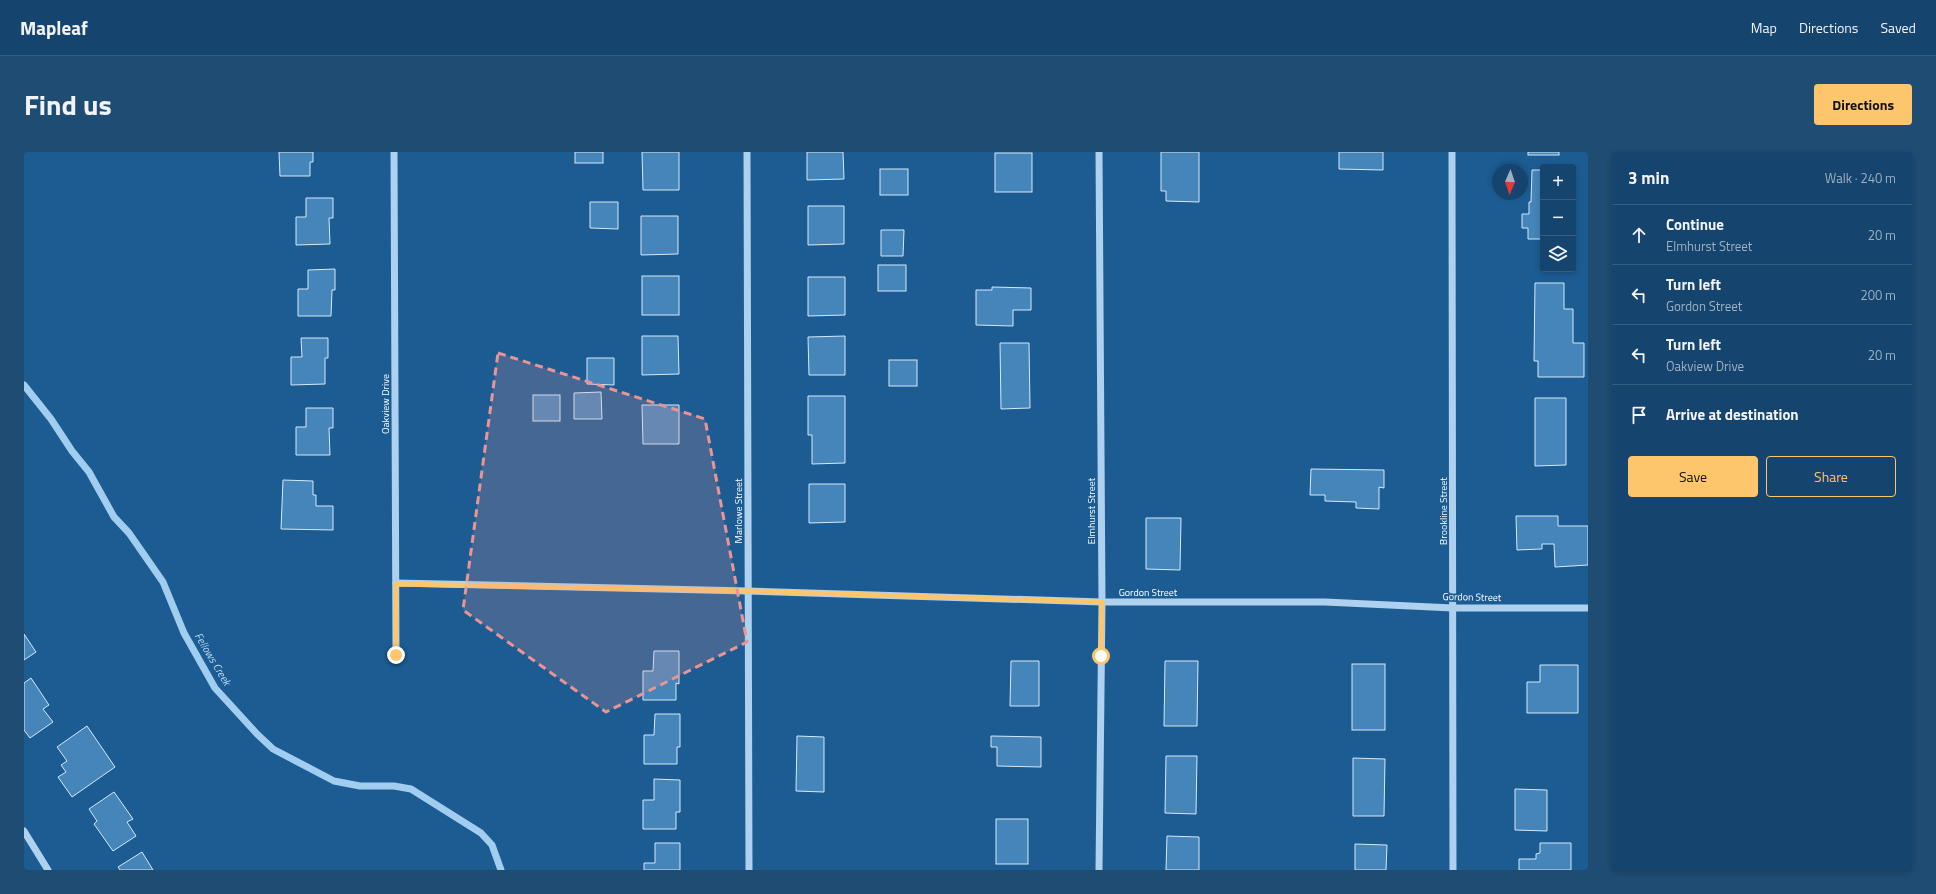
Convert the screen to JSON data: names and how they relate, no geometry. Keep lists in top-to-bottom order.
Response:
{
  "streets": {
    "street": [
      "Oakview Drive",
      "Marlowe Street",
      "Elmhurst Street",
      "Brookline Street",
      "Gordon Street"
    ]
  },
  "crossings": [
    ["Oakview Drive", "Gordon Street"],
    ["Marlowe Street", "Gordon Street"],
    ["Elmhurst Street", "Gordon Street"],
    ["Brookline Street", "Gordon Street"]
  ],
  "water": ["Fellows Creek"],
  "north": "bottom",
  "page": {
    "header": "Mapleaf",
    "nav": ["Map", "Directions", "Saved"],
    "title": "Find us",
    "buttons": [
      "Directions",
      ["Save", "Share"]
    ],
    "heading": ["3 min", "Walk · 240 m"],
    "map_buttons": ["+", "−"],
    "list": [
      ["Continue", "Elmhurst Street", "20 m"],
      ["Turn left", "Gordon Street", "200 m"],
      ["Turn left", "Oakview Drive", "20 m"],
      "Arrive at destination"
    ]
  }
}
